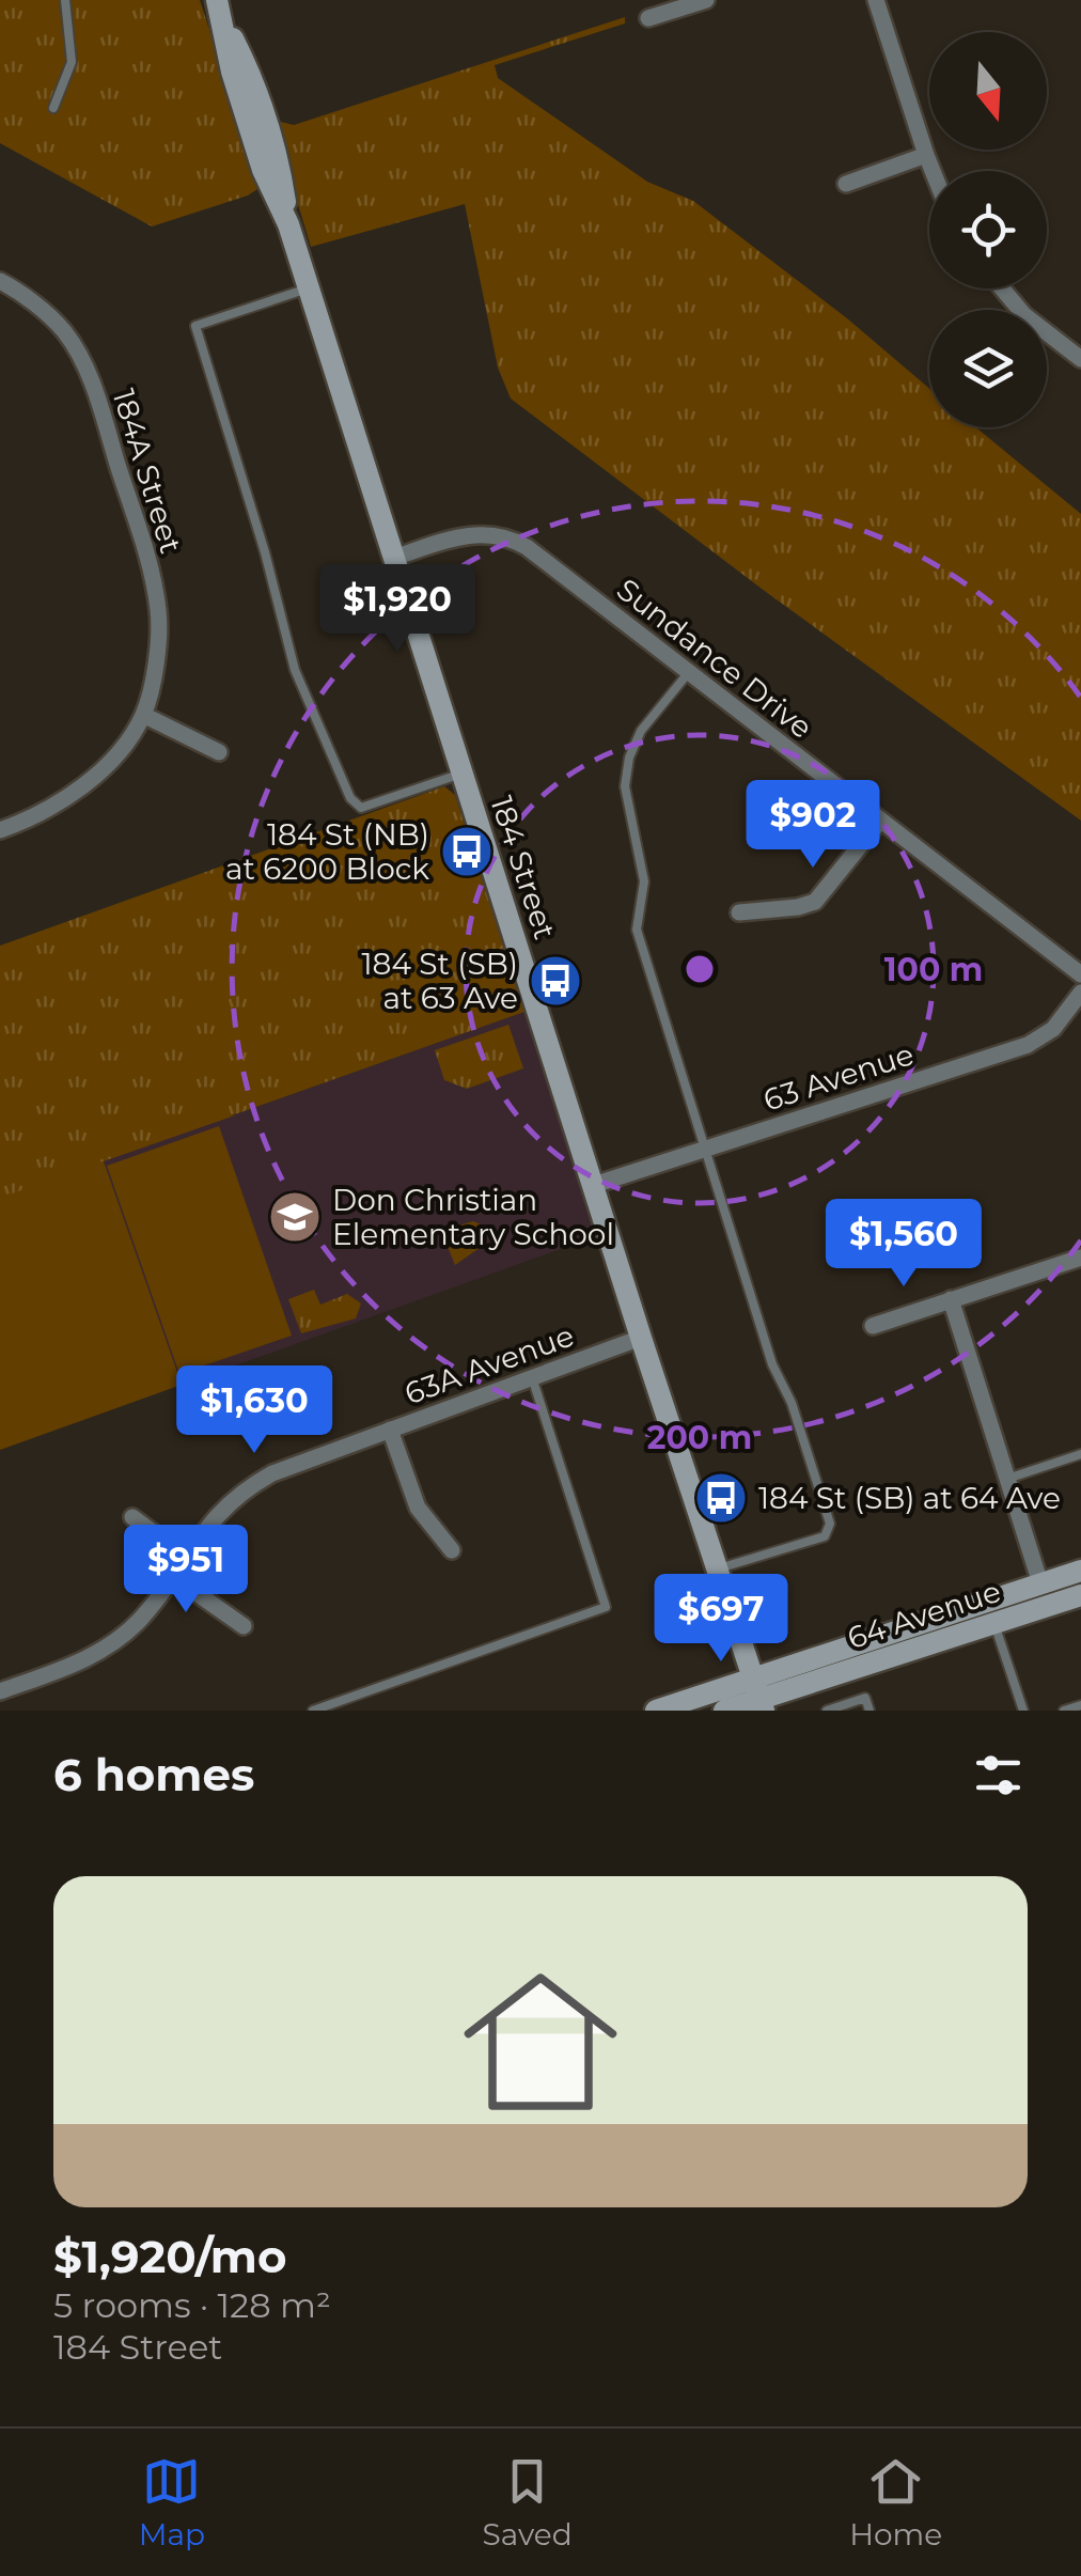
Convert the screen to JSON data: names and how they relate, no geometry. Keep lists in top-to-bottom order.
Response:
{
  "streets": {
    "main road": ["184 Street", "64 Avenue"],
    "street": [
      "184A Street",
      "Sundance Drive",
      "63 Avenue",
      "63A Avenue"
    ]
  },
  "crossings": [
    ["Sundance Drive", "184 Street"],
    ["184 Street", "63 Avenue"],
    ["184 Street", "63A Avenue"],
    ["184 Street", "64 Avenue"]
  ],
  "places": {
    "bus stop": ["184 St (NB) at 6200 Block", "184 St (SB) at 63 Ave", "184 St (SB) at 64 Ave"],
    "school or university": ["Don Christian Elementary School"]
  },
  "north": "bottom",
  "page": {
    "price": [
      "$1,920",
      "$902",
      "$1,560",
      "$1,630",
      "$951",
      "$697"
    ],
    "heading": "6 homes",
    "list": [
      {
        "name": "$1,920/mo",
        "note": "5 rooms · 128 m² · 184 Street"
      }
    ],
    "tabs": ["Map", "Saved", "Home"]
  },
  "rings": ["100 m", "200 m"]
}
